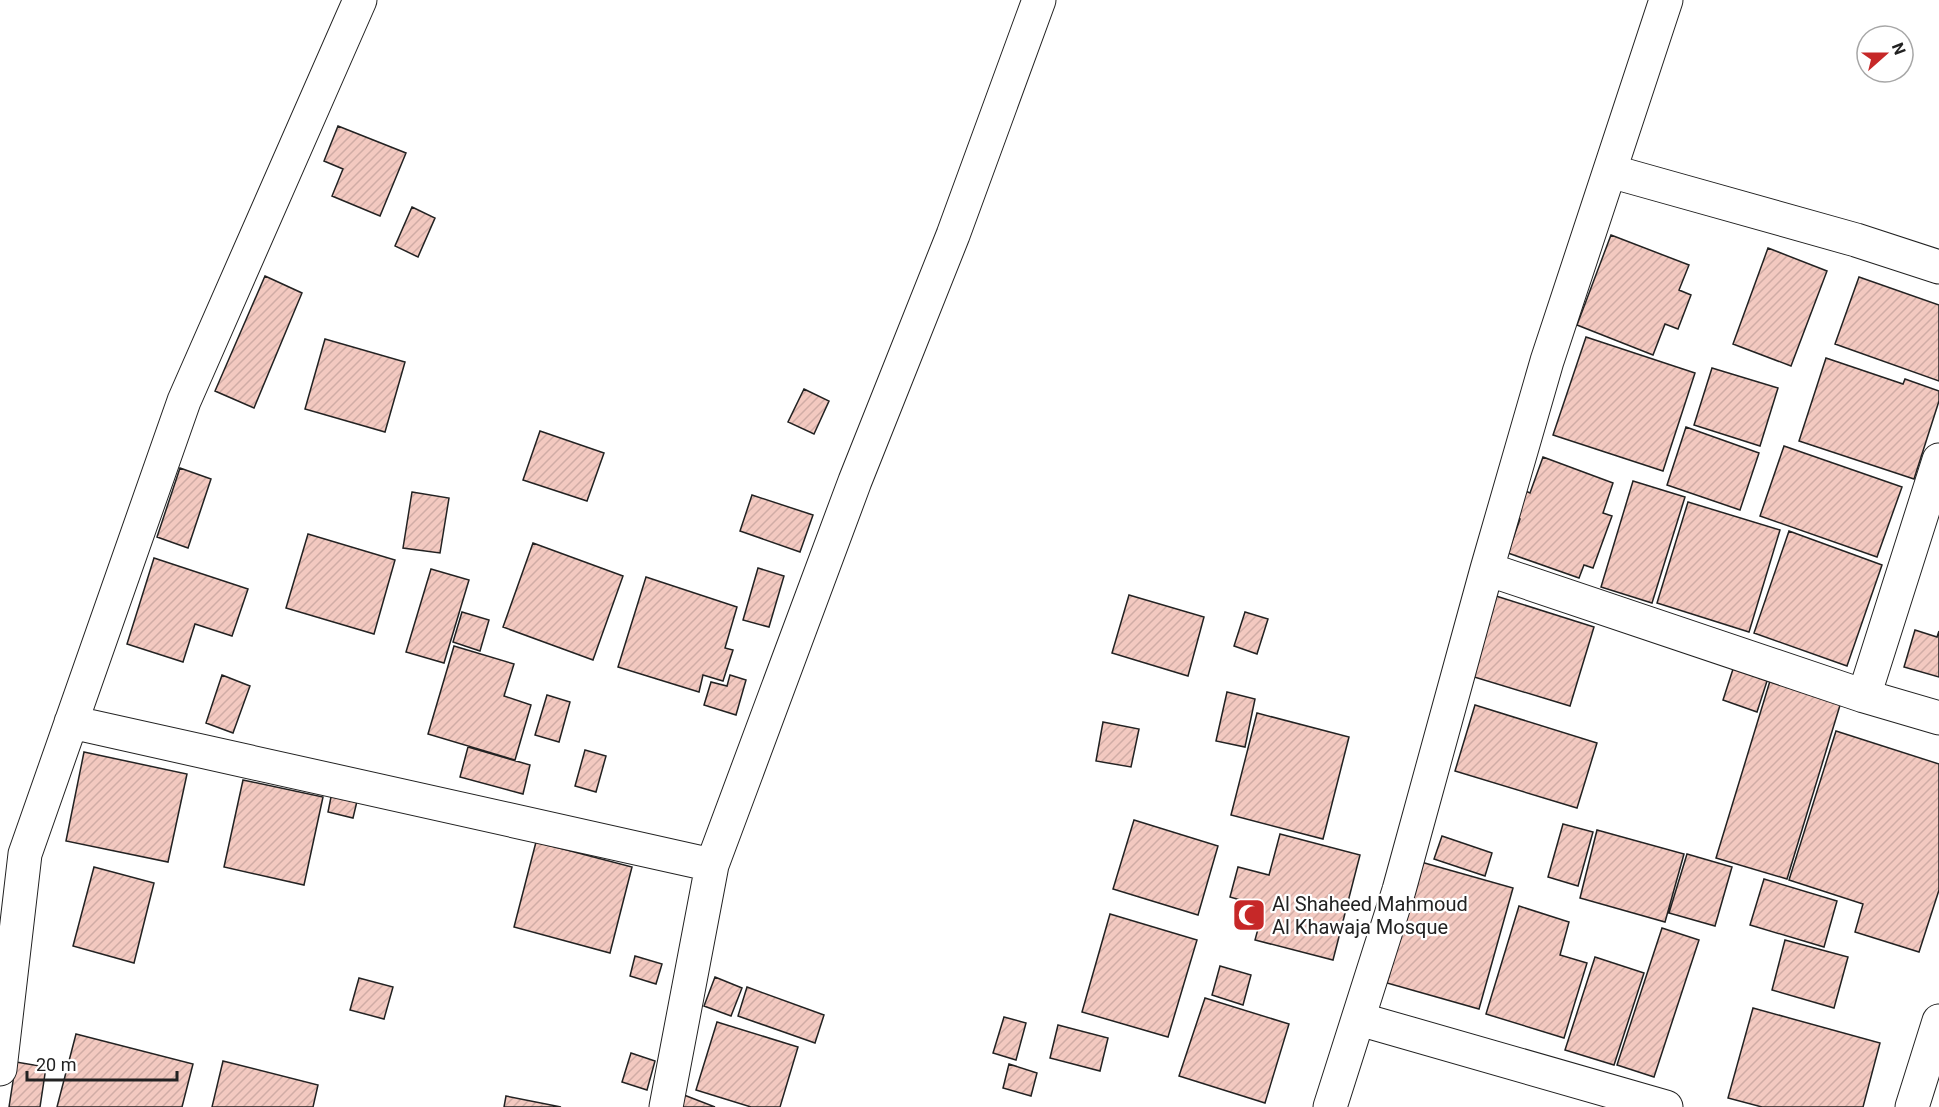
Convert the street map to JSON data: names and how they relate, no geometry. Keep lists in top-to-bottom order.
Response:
{
  "places": {
    "mosque": ["Al Shaheed Mahmoud Al Khawaja Mosque"]
  },
  "scale_bar": "20 m",
  "north": "right"
}
